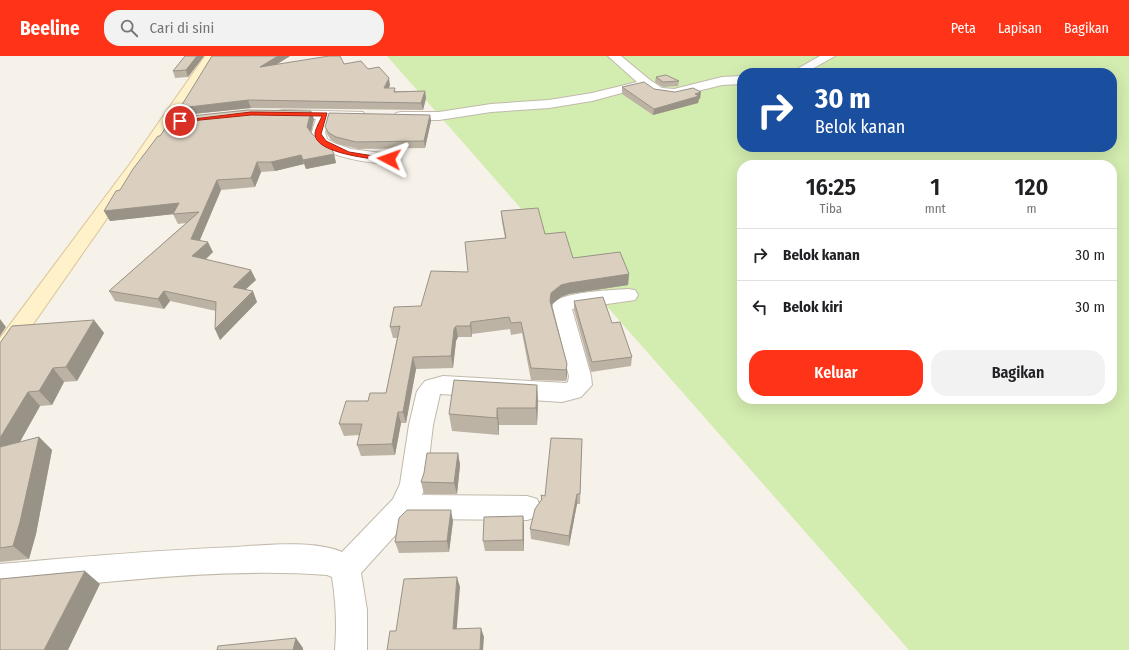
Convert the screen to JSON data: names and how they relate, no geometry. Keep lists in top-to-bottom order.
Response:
{
  "page": {
    "header": "Beeline",
    "search": "Cari di sini",
    "nav": ["Peta", "Lapisan", "Bagikan"],
    "turn": ["30 m", "Belok kanan"],
    "eta": [
      "16:25",
      "Tiba",
      "1",
      "mnt",
      "120",
      "m"
    ],
    "list": [
      {
        "name": "Belok kanan",
        "value": "30 m"
      },
      {
        "name": "Belok kiri",
        "value": "30 m"
      }
    ],
    "buttons": ["Keluar", "Bagikan"]
  }
}
